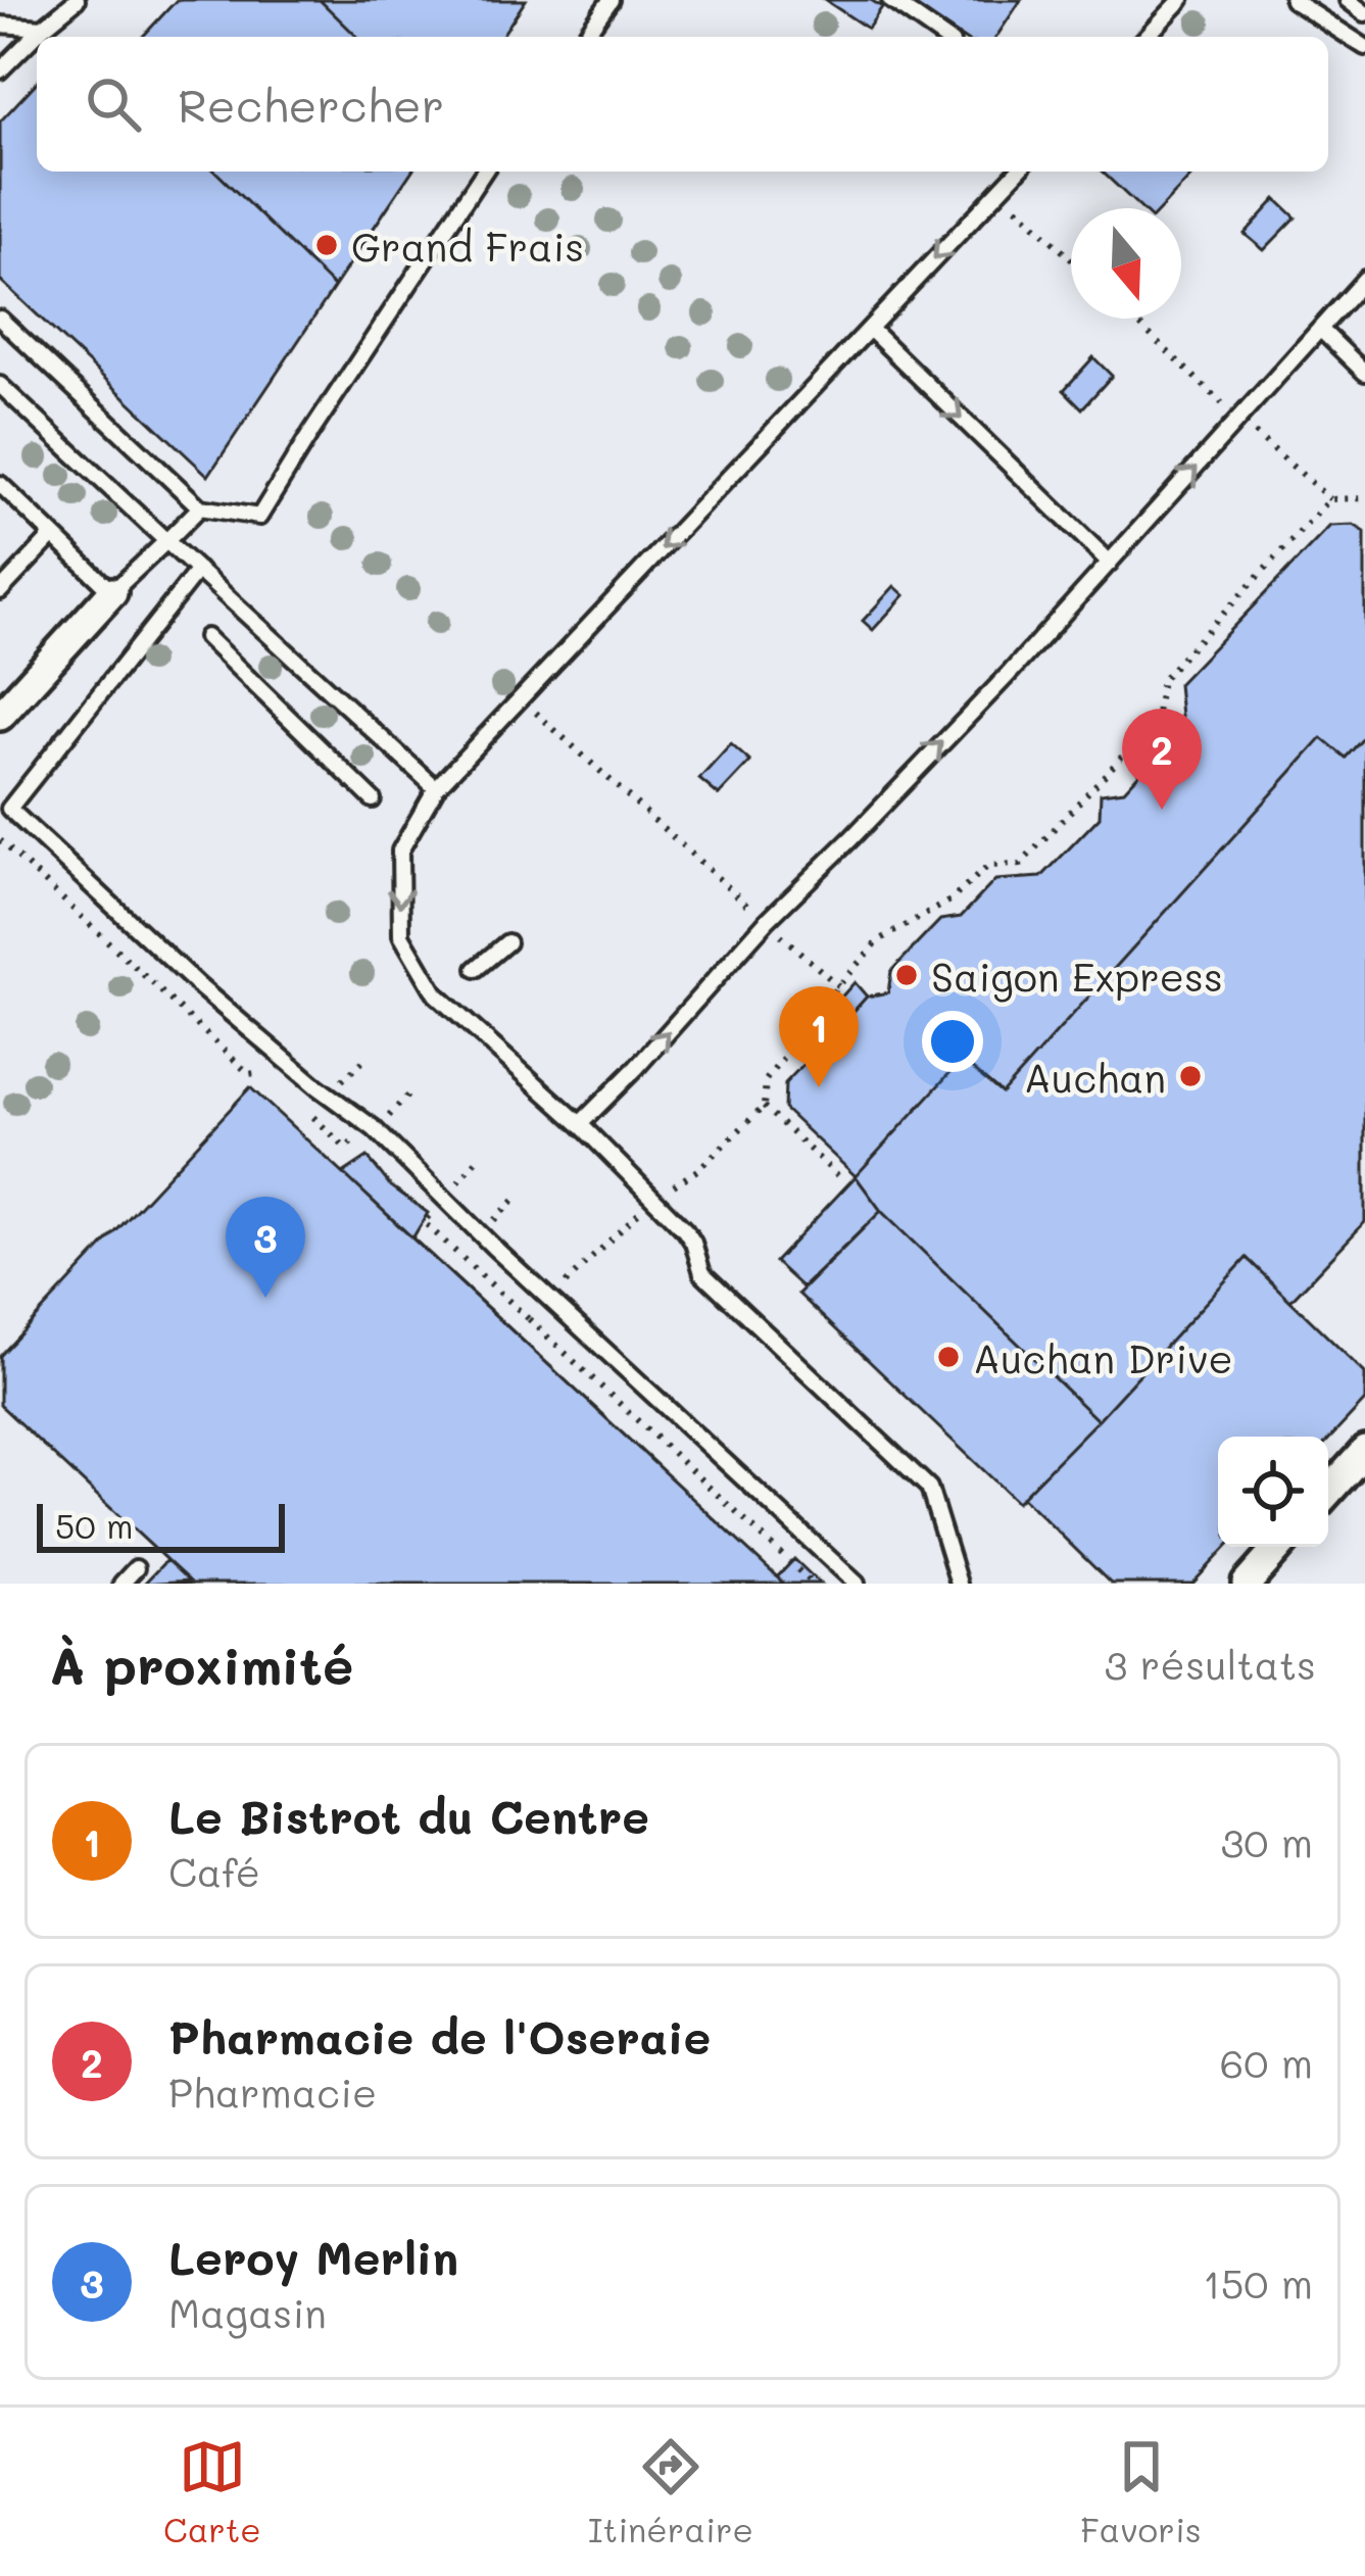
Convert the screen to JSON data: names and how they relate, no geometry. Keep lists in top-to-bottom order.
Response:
{
  "places": [
    "Grand Frais",
    "Saigon Express",
    "Auchan",
    "Auchan Drive"
  ],
  "scale_bar": "50 m",
  "north": "bottom",
  "page": {
    "search": "Rechercher",
    "pins": ["2", "1", "3"],
    "scale": "50 m",
    "heading": ["À proximité", "3 résultats"],
    "list": [
      {
        "mark": "1",
        "name": "Le Bistrot du Centre",
        "note": "Café",
        "value": "30 m"
      },
      {
        "mark": "2",
        "name": "Pharmacie de l'Oseraie",
        "note": "Pharmacie",
        "value": "60 m"
      },
      {
        "mark": "3",
        "name": "Leroy Merlin",
        "note": "Magasin",
        "value": "150 m"
      }
    ],
    "nav": ["Carte", "Itinéraire", "Favoris"]
  }
}
